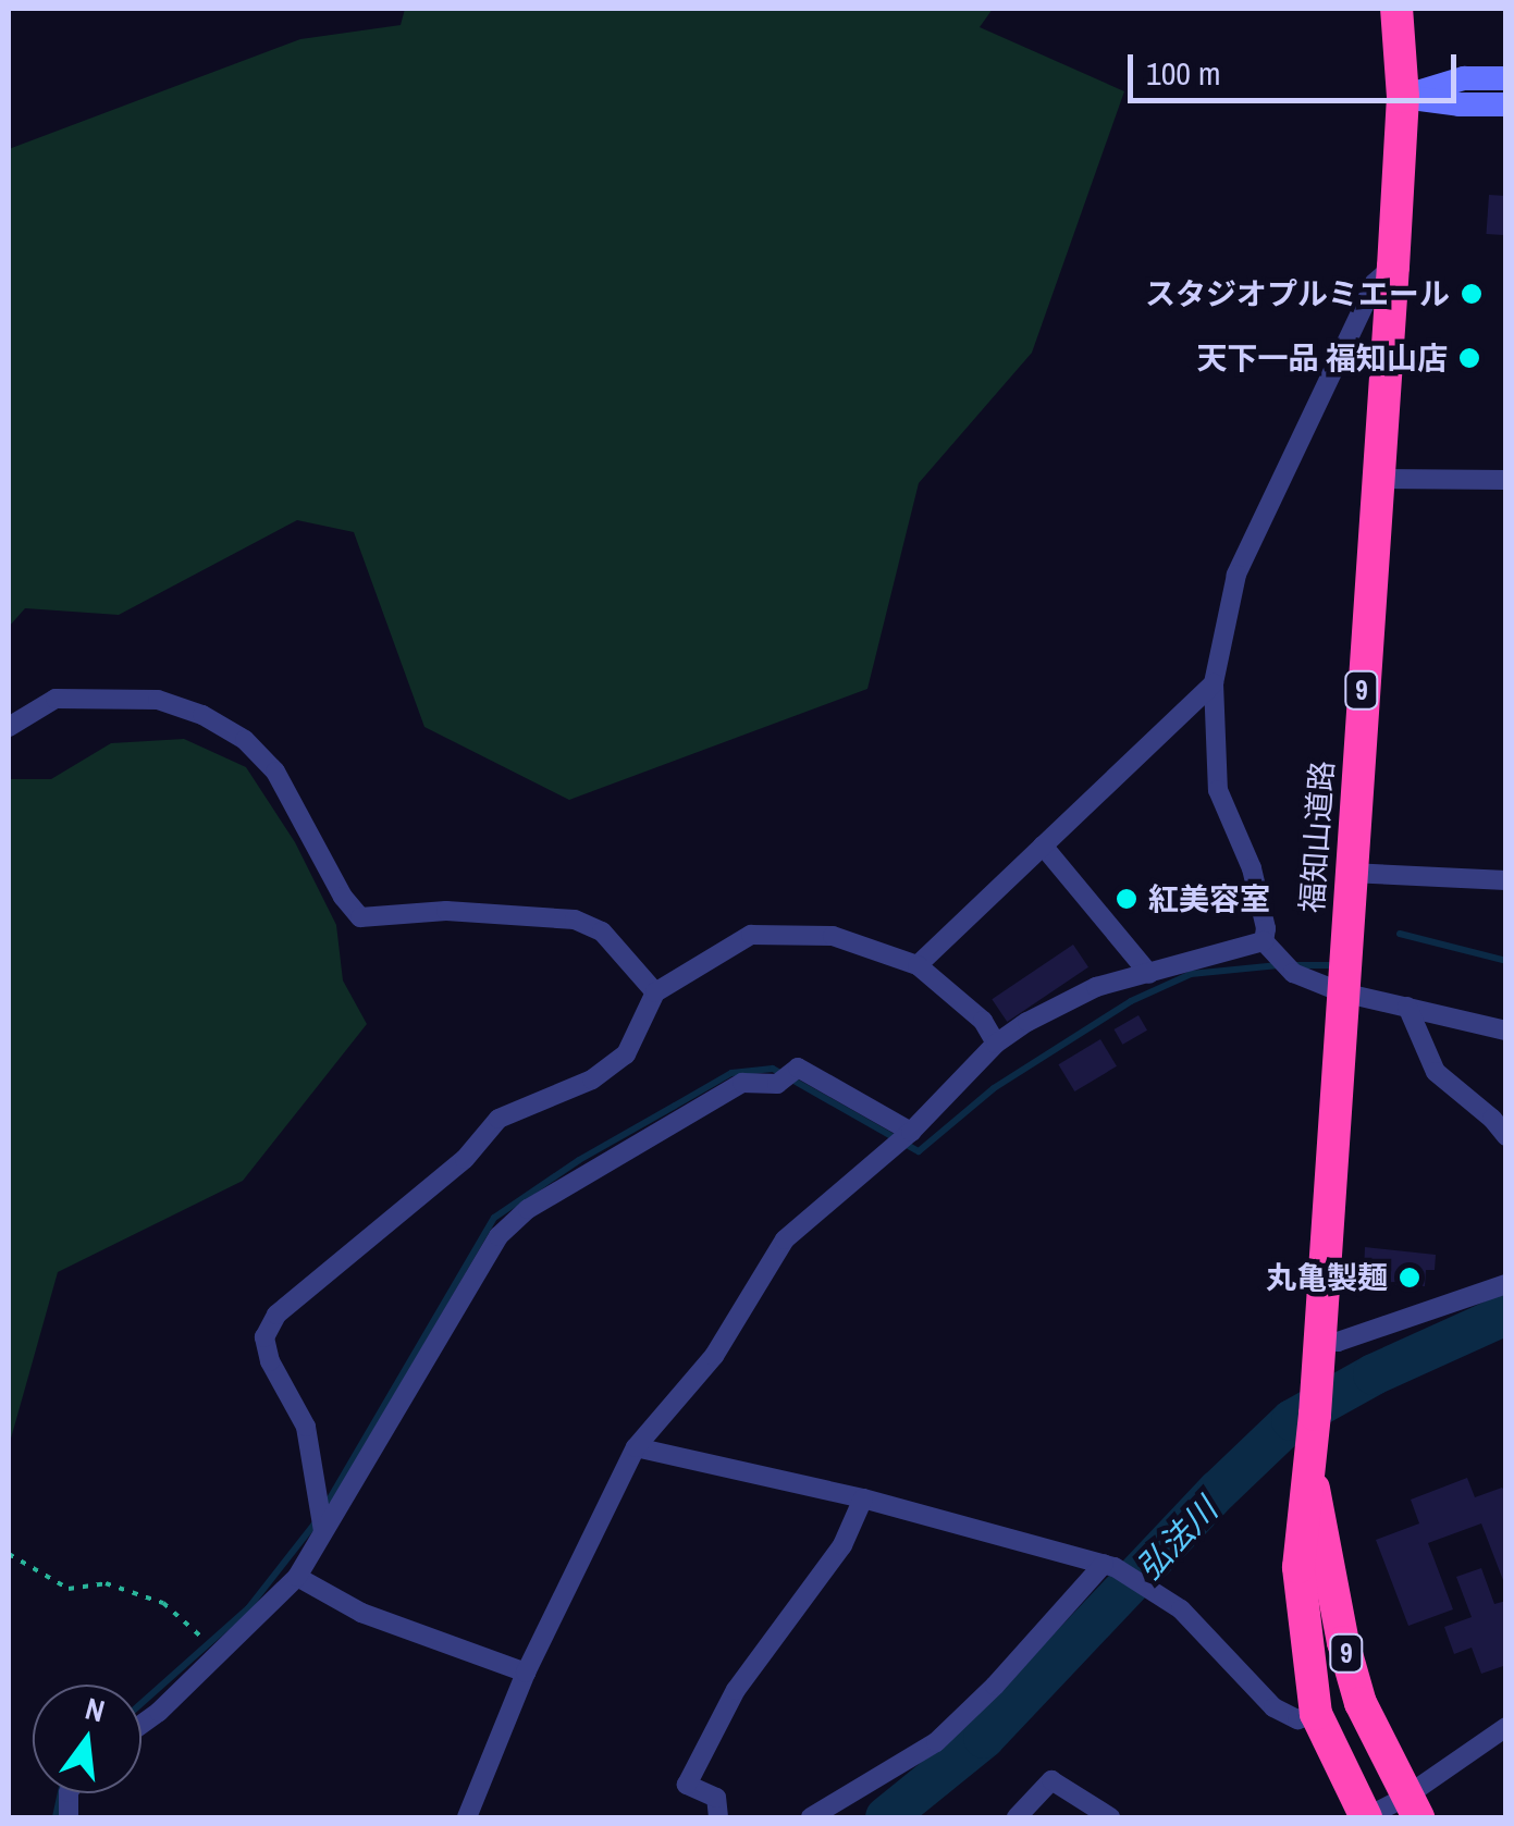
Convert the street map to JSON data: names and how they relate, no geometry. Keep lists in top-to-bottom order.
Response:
{
  "streets": {
    "highway": ["9", "福知山道路"]
  },
  "water": ["弘法川"],
  "places": [
    "スタジオプルミエール",
    "天下一品 福知山店",
    "紅美容室",
    "丸亀製麺"
  ],
  "scale_bar": "100 m",
  "north": "top"
}
